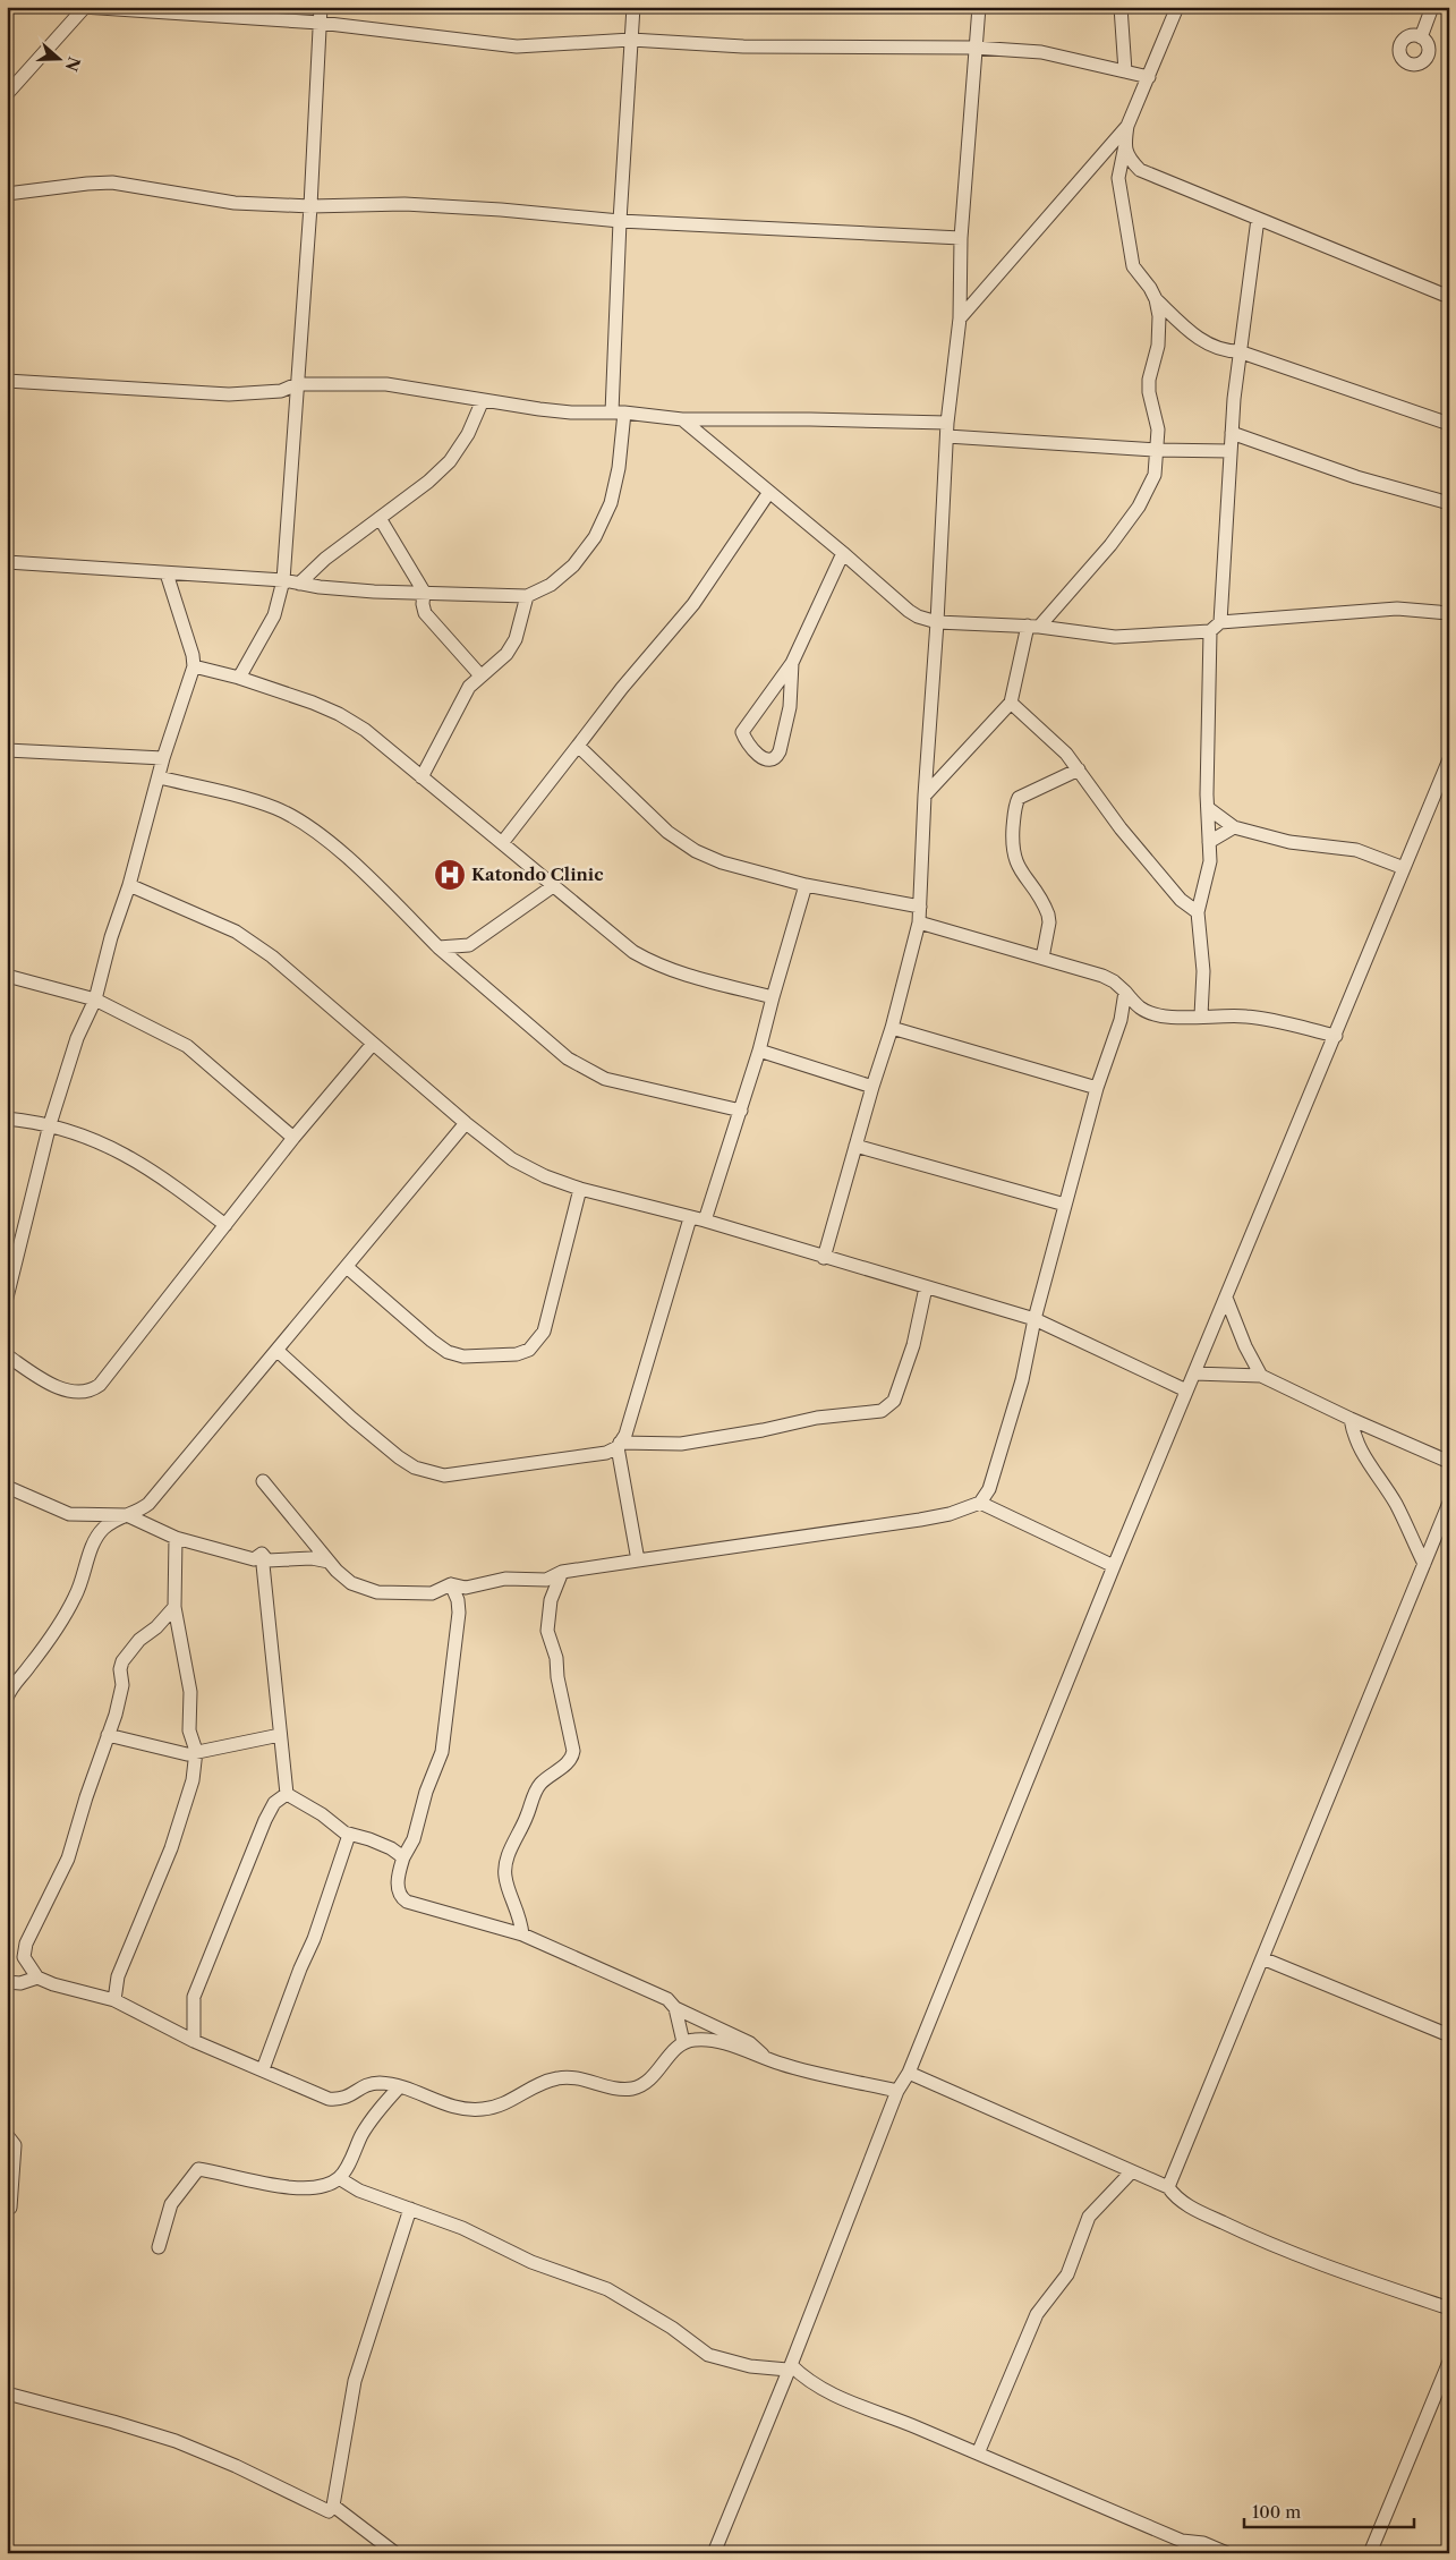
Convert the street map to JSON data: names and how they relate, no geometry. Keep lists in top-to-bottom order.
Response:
{
  "places": {
    "hospital": ["Katondo Clinic"]
  },
  "scale_bar": "100 m",
  "north": "right"
}
